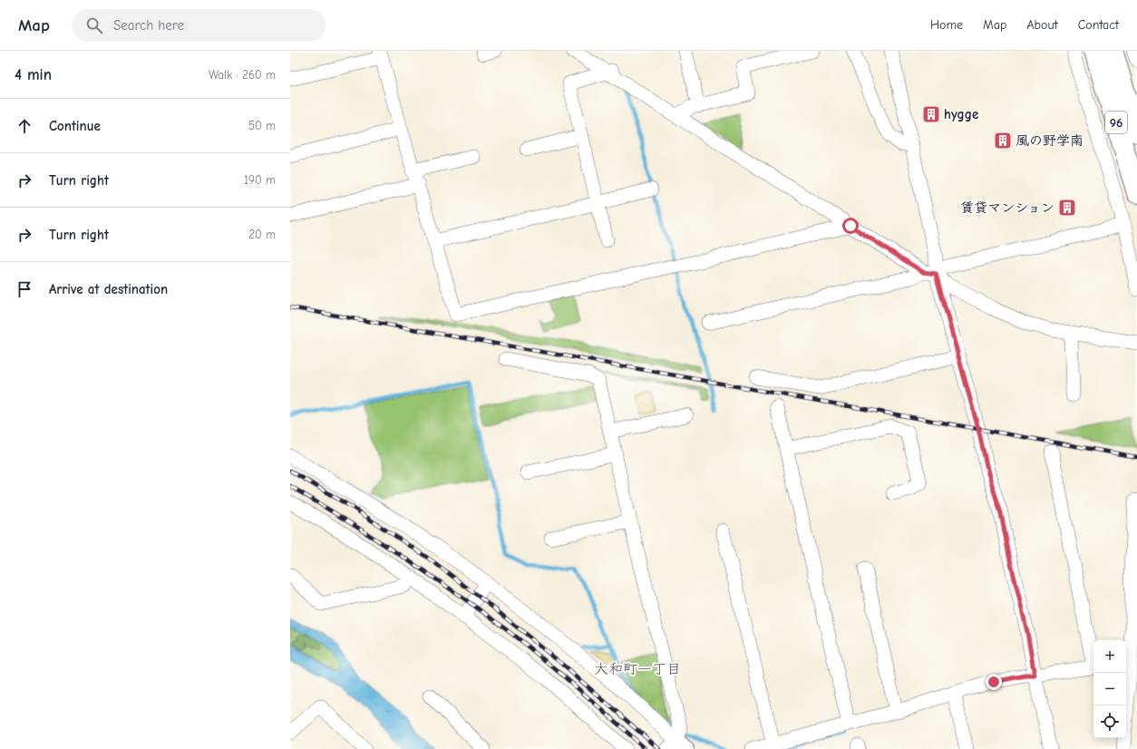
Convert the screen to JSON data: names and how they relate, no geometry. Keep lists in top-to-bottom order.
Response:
{
  "streets": {
    "main road": ["96"]
  },
  "districts": ["大和町一丁目"],
  "places": {
    "building": ["hygge", "風の野学南", "賃貸マンション"]
  },
  "page": {
    "header": "Map",
    "search": "Search here",
    "nav": [
      "Home",
      "Map",
      "About",
      "Contact"
    ],
    "heading": ["4 min", "Walk · 260 m"],
    "list": [
      ["Continue", "50 m"],
      ["Turn right", "190 m"],
      ["Turn right", "20 m"],
      "Arrive at destination"
    ],
    "map_buttons": ["+", "−"]
  }
}
